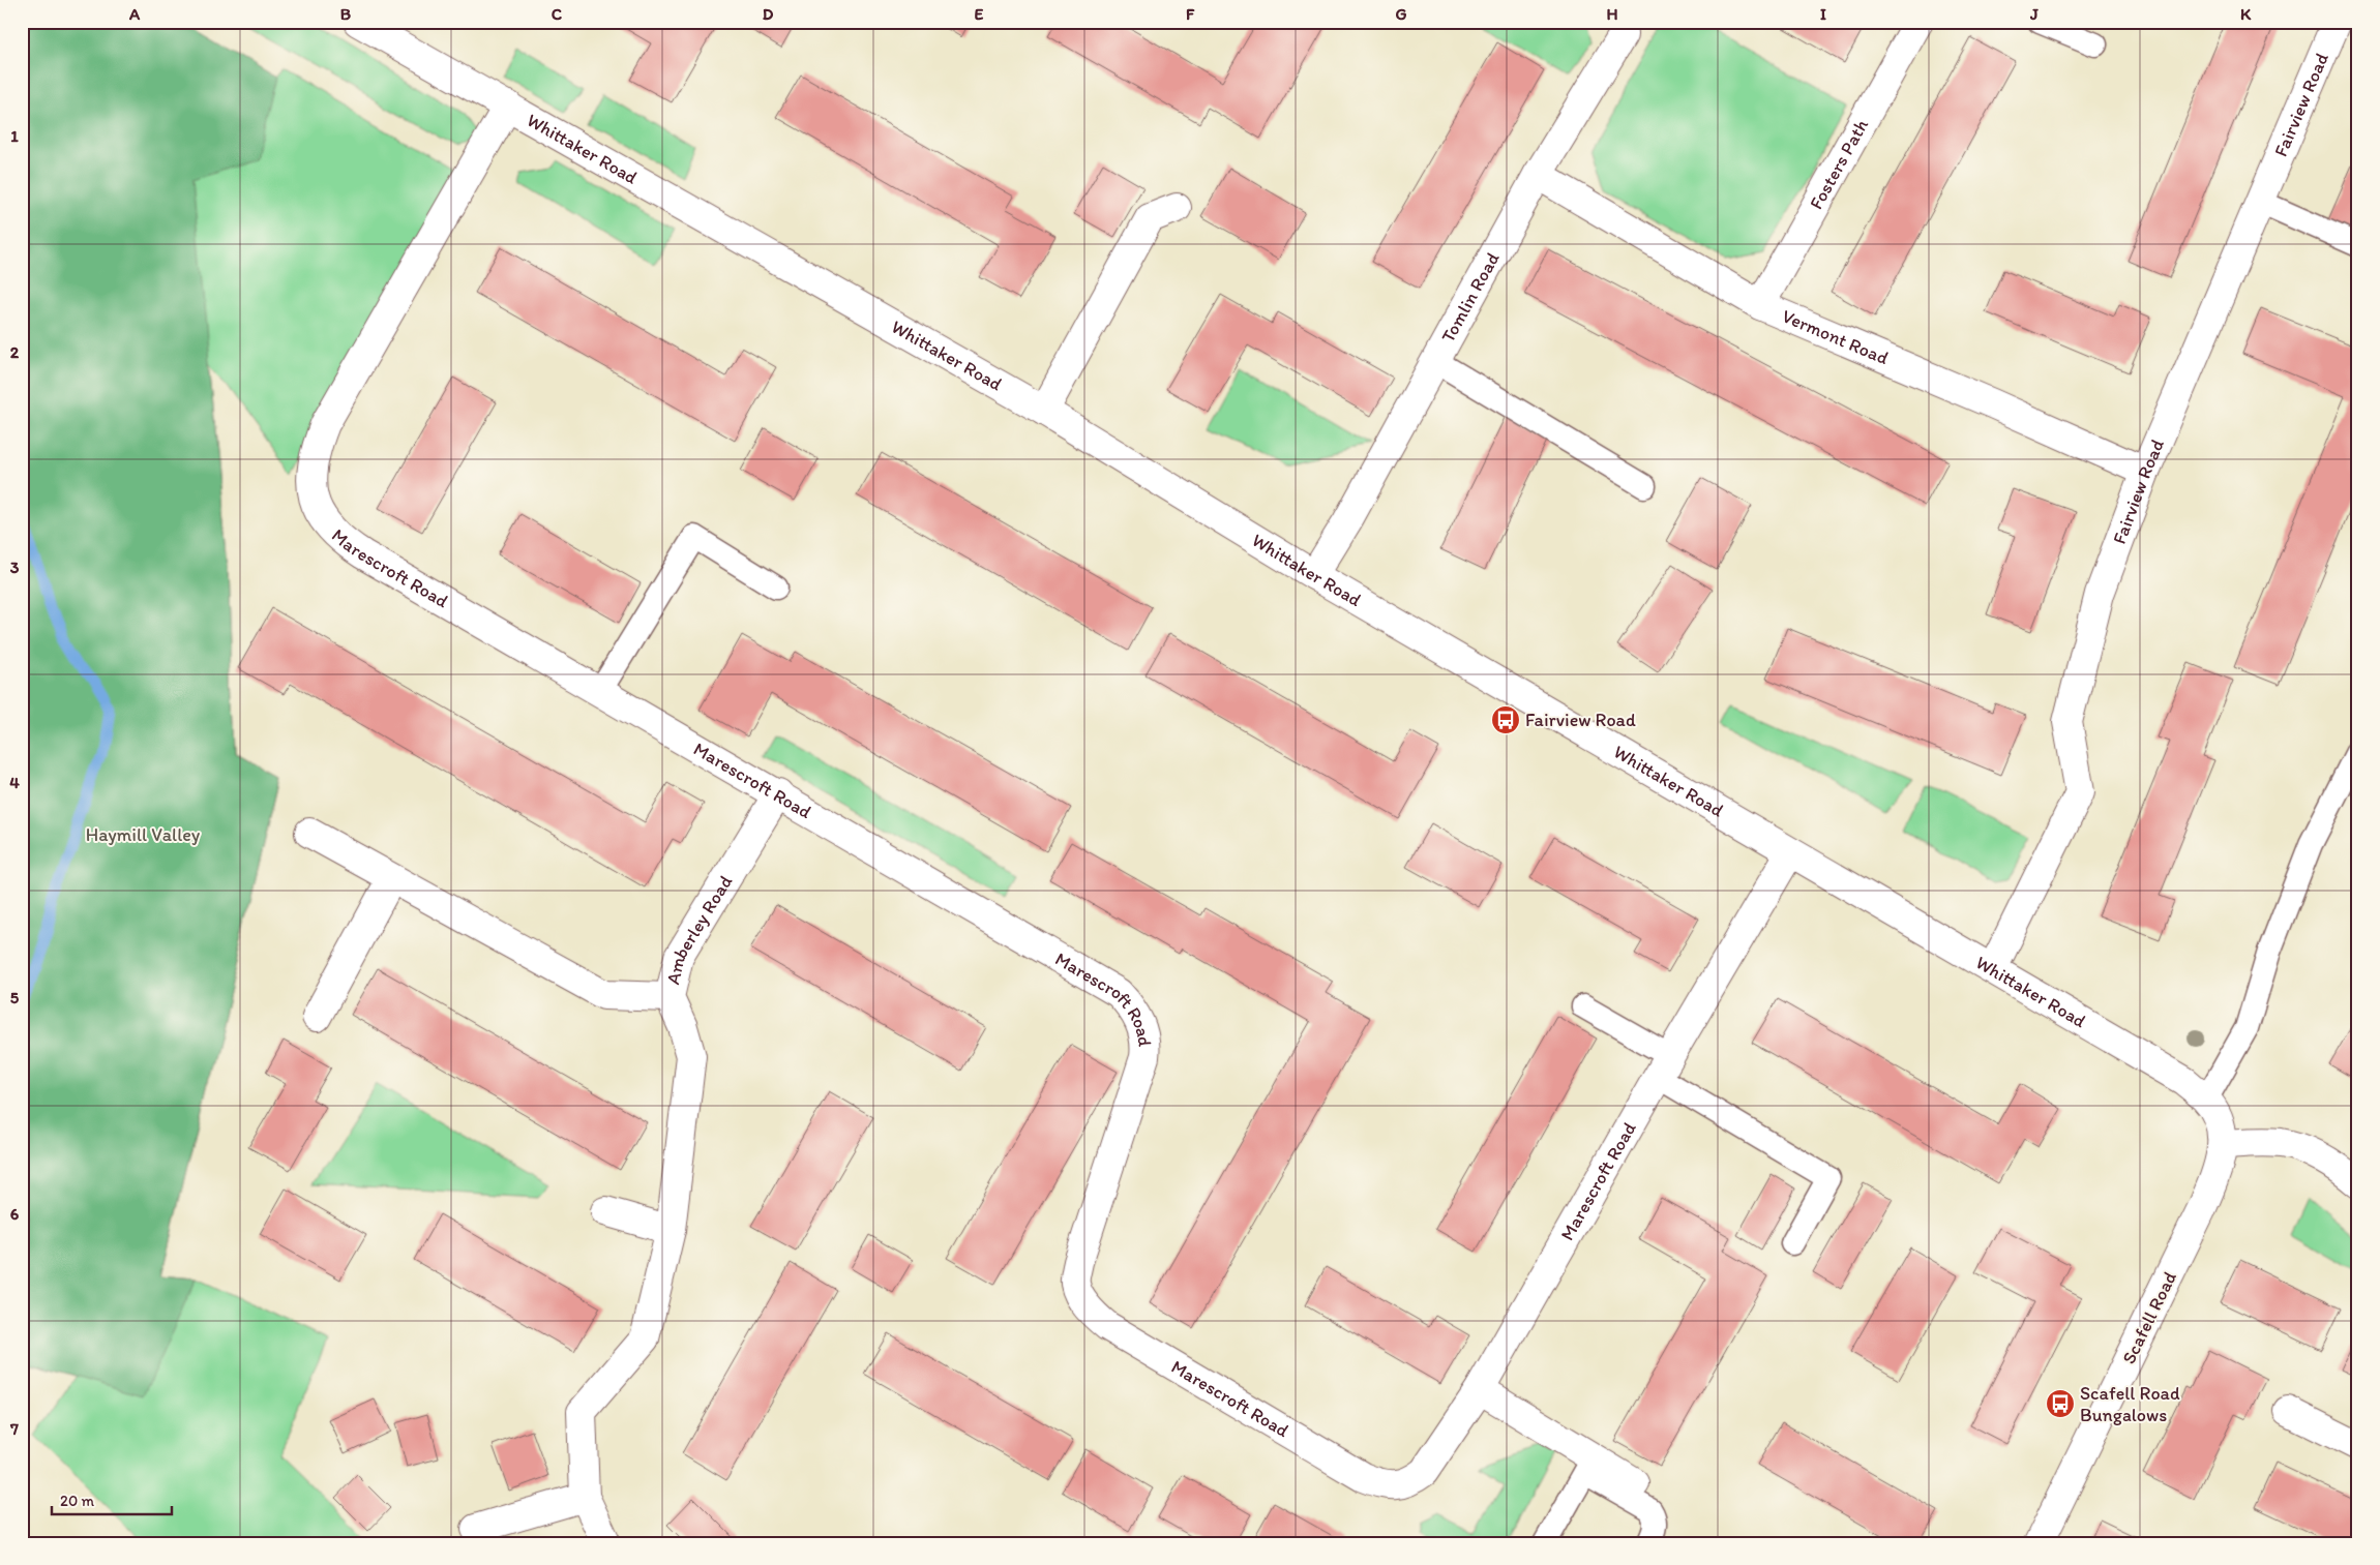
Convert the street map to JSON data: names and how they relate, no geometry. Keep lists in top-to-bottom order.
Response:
{
  "streets": {
    "street": [
      "Fairview Road",
      "Whittaker Road",
      "Fosters Path",
      "Tomlin Road",
      "Vermont Road",
      "Marescroft Road",
      "Amberley Road",
      "Scafell Road"
    ]
  },
  "crossings": [
    ["Fairview Road", "Whittaker Road"],
    ["Fairview Road", "Vermont Road"],
    ["Whittaker Road", "Tomlin Road"],
    ["Whittaker Road", "Marescroft Road"],
    ["Whittaker Road", "Scafell Road"],
    ["Fosters Path", "Vermont Road"],
    ["Tomlin Road", "Vermont Road"],
    ["Marescroft Road", "Amberley Road"]
  ],
  "parks": ["Haymill Valley"],
  "places": {
    "bus stop": ["Fairview Road", "Scafell Road Bungalows"]
  },
  "scale_bar": "20 m",
  "grid": {
    "columns": [
      "A",
      "B",
      "C",
      "D",
      "E",
      "F",
      "G",
      "H",
      "I",
      "J",
      "K"
    ],
    "rows": [
      "1",
      "2",
      "3",
      "4",
      "5",
      "6",
      "7"
    ]
  }
}
